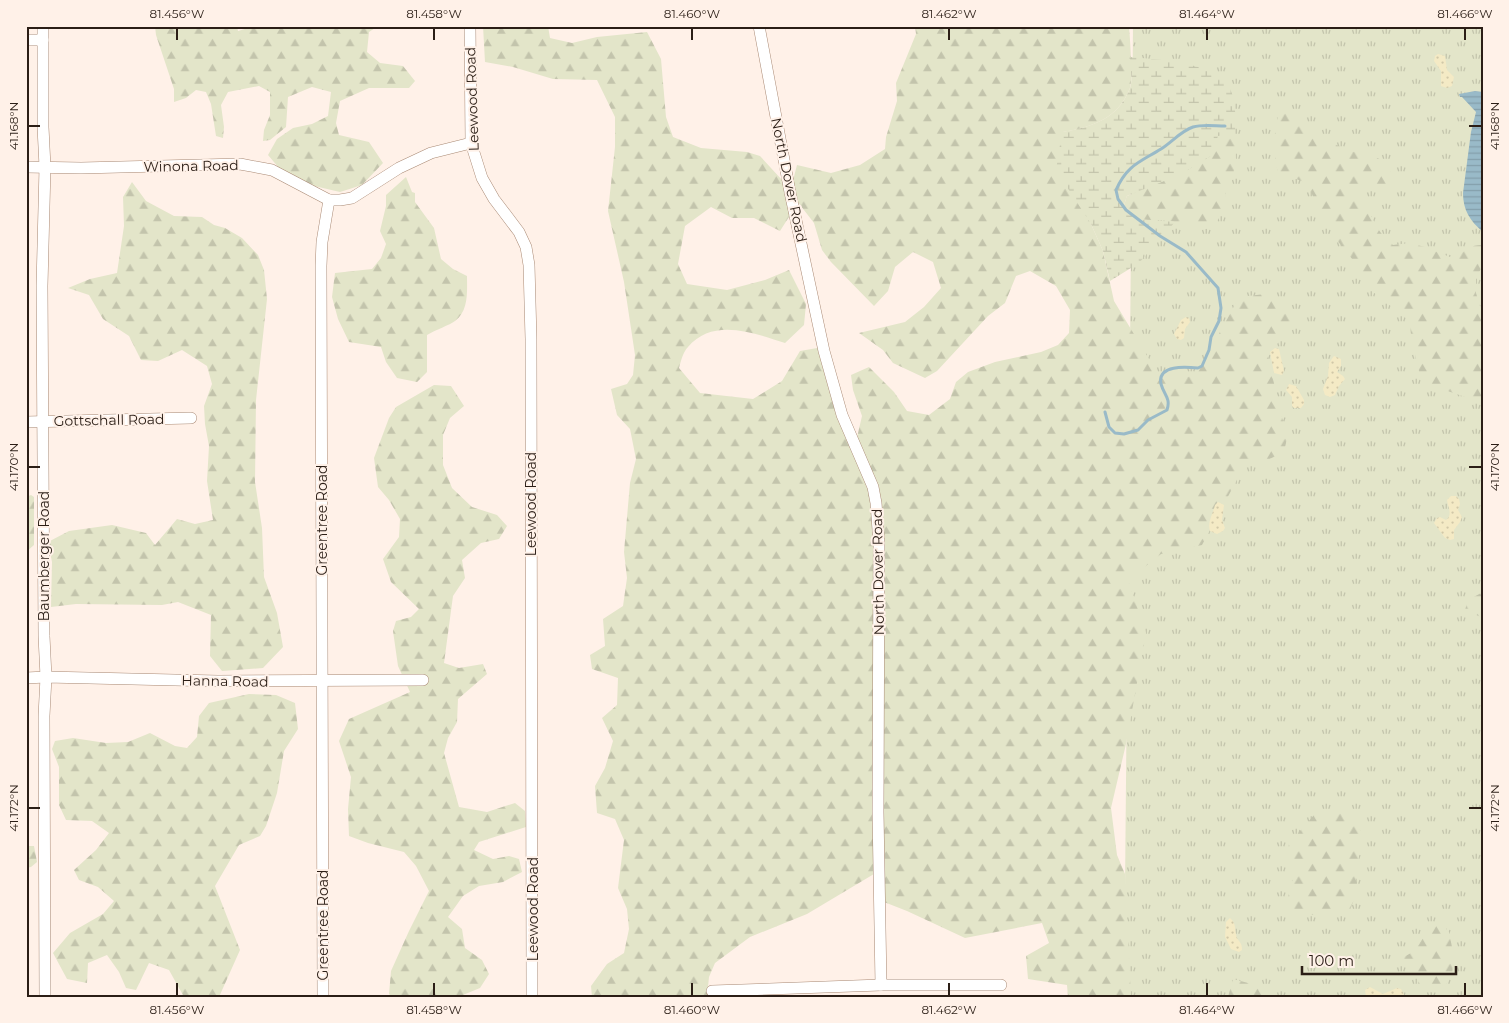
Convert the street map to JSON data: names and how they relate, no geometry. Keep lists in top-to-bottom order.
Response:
{
  "streets": {
    "street": [
      "Leewood Road",
      "Winona Road",
      "North Dover Road",
      "Gottschall Road",
      "Greentree Road",
      "Baumberger Road",
      "Hanna Road"
    ]
  },
  "crossings": [
    ["Winona Road", "Greentree Road"],
    ["Winona Road", "Baumberger Road"],
    ["Gottschall Road", "Baumberger Road"],
    ["Greentree Road", "Hanna Road"],
    ["Baumberger Road", "Hanna Road"]
  ],
  "scale_bar": "100 m",
  "coordinates": [
    "81.456°W",
    "81.458°W",
    "81.460°W",
    "81.462°W",
    "81.464°W",
    "81.466°W",
    "41.168°N",
    "41.170°N",
    "41.172°N"
  ]
}
